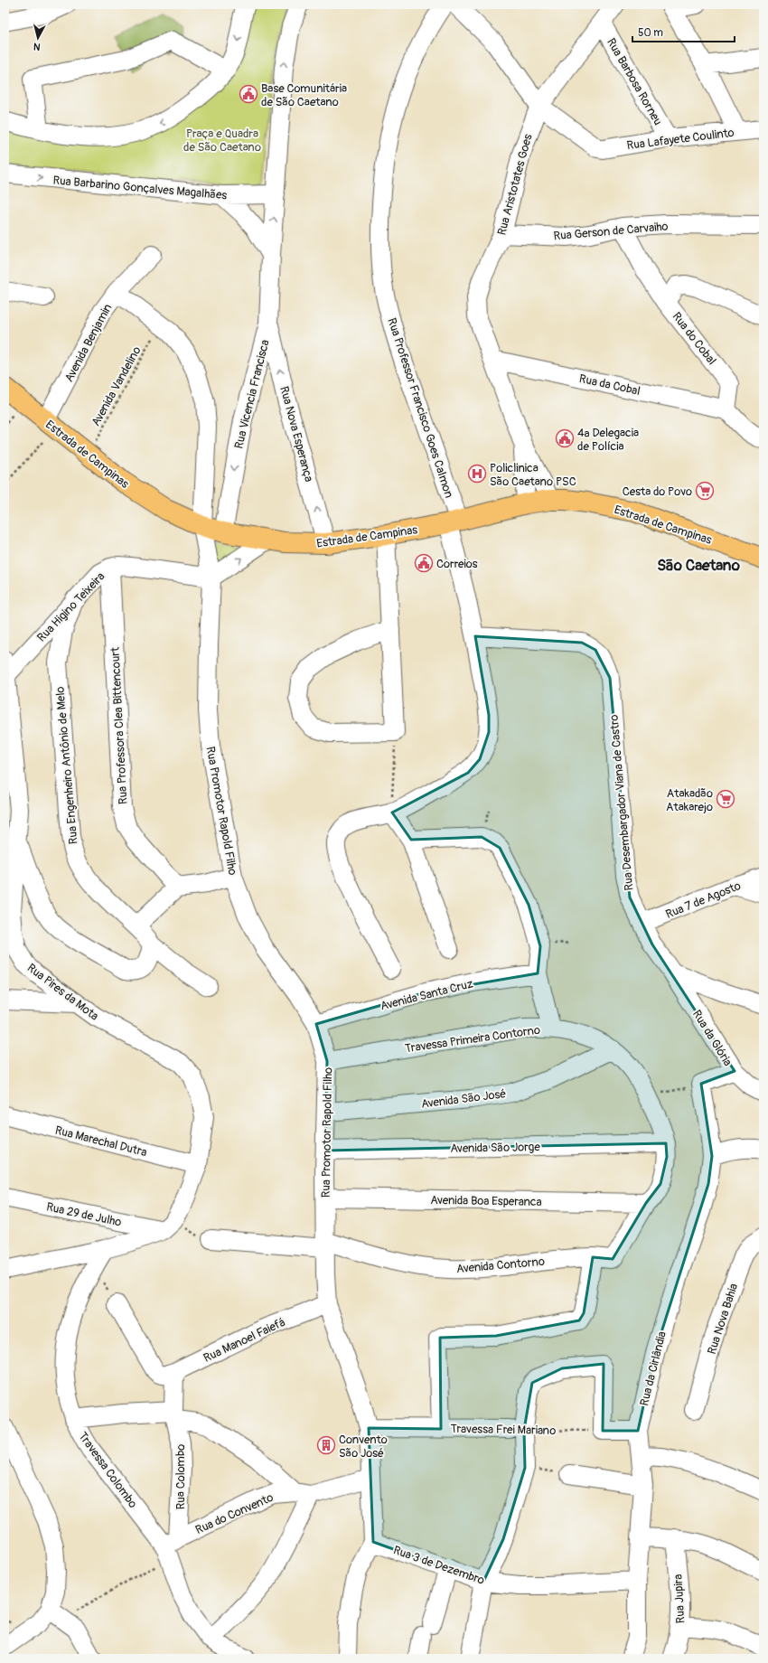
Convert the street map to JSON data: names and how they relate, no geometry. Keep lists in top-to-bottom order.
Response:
{
  "streets": {
    "main road": ["Estrada de Campinas"],
    "street": [
      "Rua Barbosa Rorneu",
      "Rua Lafayete Coulinto",
      "Rua Aristotates Goes",
      "Rua Barbarino Gonçalves Magalhães",
      "Rua Gerson de Carvaiho",
      "Rua do Cobal",
      "Avenida Benjamin",
      "Rua da Cobal",
      "Rua Vicencia Francisca",
      "Rua Professor Francisco Goes Calmon",
      "Rua Nova Esperança",
      "Rua Higino Teixeira",
      "Rua Professora Clea Bittencourt",
      "Rua Engenheiro Antônio de Melo",
      "Rua Desembargador Viana de Castro",
      "Rua Promotor Rapold Filho",
      "Rua 7 de Agosto",
      "Rua Pires da Mota",
      "Avenida Santa Cruz",
      "Rua da Glória",
      "Travessa Primeira Contorno",
      "Avenida São José",
      "Rua Marechal Dutra",
      "Avenida São Jorge",
      "Avenida Boa Esperanca",
      "Rua 29 de Julho",
      "Avenida Contorno",
      "Rua Nova Bahia",
      "Rua Manoel Faiefá",
      "Rua da Cirlândia",
      "Travessa Frei Mariano",
      "Travessa Colombo",
      "Rua Colombo",
      "Rua do Convento",
      "Rua 3 de Dezembro",
      "Rua Jupira"
    ],
    "path": ["Avenida Vandelino"]
  },
  "crossings": [
    ["Rua Barbosa Rorneu", "Rua Lafayete Coulinto"],
    ["Rua Barbosa Rorneu", "Rua Aristotates Goes"],
    ["Rua Lafayete Coulinto", "Rua Aristotates Goes"],
    ["Rua Aristotates Goes", "Rua Gerson de Carvaiho"],
    ["Rua Aristotates Goes", "Rua da Cobal"],
    ["Rua Aristotates Goes", "Estrada de Campinas"],
    ["Rua Barbarino Gonçalves Magalhães", "Rua Vicencia Francisca"],
    ["Rua Gerson de Carvaiho", "Rua do Cobal"],
    ["Rua do Cobal", "Rua da Cobal"],
    ["Avenida Benjamin", "Estrada de Campinas"],
    ["Avenida Benjamin", "Rua Promotor Rapold Filho"],
    ["Rua Vicencia Francisca", "Rua Nova Esperança"],
    ["Rua Vicencia Francisca", "Estrada de Campinas"],
    ["Rua Professor Francisco Goes Calmon", "Estrada de Campinas"],
    ["Rua Professor Francisco Goes Calmon", "Rua Desembargador Viana de Castro"],
    ["Rua Nova Esperança", "Estrada de Campinas"],
    ["Estrada de Campinas", "Rua Promotor Rapold Filho"],
    ["Rua Higino Teixeira", "Rua Professora Clea Bittencourt"],
    ["Rua Higino Teixeira", "Rua Engenheiro Antônio de Melo"],
    ["Rua Higino Teixeira", "Rua Promotor Rapold Filho"],
    ["Rua Higino Teixeira", "Rua Pires da Mota"],
    ["Rua Desembargador Viana de Castro", "Rua 7 de Agosto"],
    ["Rua Desembargador Viana de Castro", "Rua da Glória"],
    ["Rua Promotor Rapold Filho", "Avenida Santa Cruz"],
    ["Rua Promotor Rapold Filho", "Travessa Primeira Contorno"],
    ["Rua Promotor Rapold Filho", "Avenida São José"],
    ["Rua Promotor Rapold Filho", "Avenida São Jorge"],
    ["Rua Promotor Rapold Filho", "Avenida Boa Esperanca"],
    ["Rua Promotor Rapold Filho", "Avenida Contorno"],
    ["Rua Promotor Rapold Filho", "Rua Manoel Faiefá"],
    ["Rua Promotor Rapold Filho", "Travessa Frei Mariano"],
    ["Rua Promotor Rapold Filho", "Rua do Convento"],
    ["Rua Promotor Rapold Filho", "Rua 3 de Dezembro"],
    ["Rua Pires da Mota", "Rua Marechal Dutra"],
    ["Rua Pires da Mota", "Rua 29 de Julho"],
    ["Travessa Primeira Contorno", "Avenida São José"],
    ["Travessa Primeira Contorno", "Avenida São Jorge"],
    ["Travessa Primeira Contorno", "Avenida Boa Esperanca"],
    ["Travessa Primeira Contorno", "Avenida Contorno"],
    ["Avenida Boa Esperanca", "Avenida Contorno"],
    ["Rua Manoel Faiefá", "Rua Colombo"],
    ["Rua da Cirlândia", "Rua 3 de Dezembro"],
    ["Travessa Colombo", "Rua Colombo"],
    ["Travessa Colombo", "Rua do Convento"],
    ["Rua Colombo", "Rua do Convento"]
  ],
  "one_way": ["Rua Nova Esperança"],
  "districts": ["São Caetano"],
  "parks": ["Praça e Quadra de São Caetano"],
  "places": {
    "public building": ["Base Comunitária de São Caetano", "4ª Delegacia de Polícia", "Correios"],
    "hospital": ["Policlinica São Caetano PSC"],
    "supermarket": ["Cesta do Povo", "Atakadão Atakarejo"],
    "building": ["Convento São José"]
  },
  "scale_bar": "50 m",
  "north": "bottom"
}
